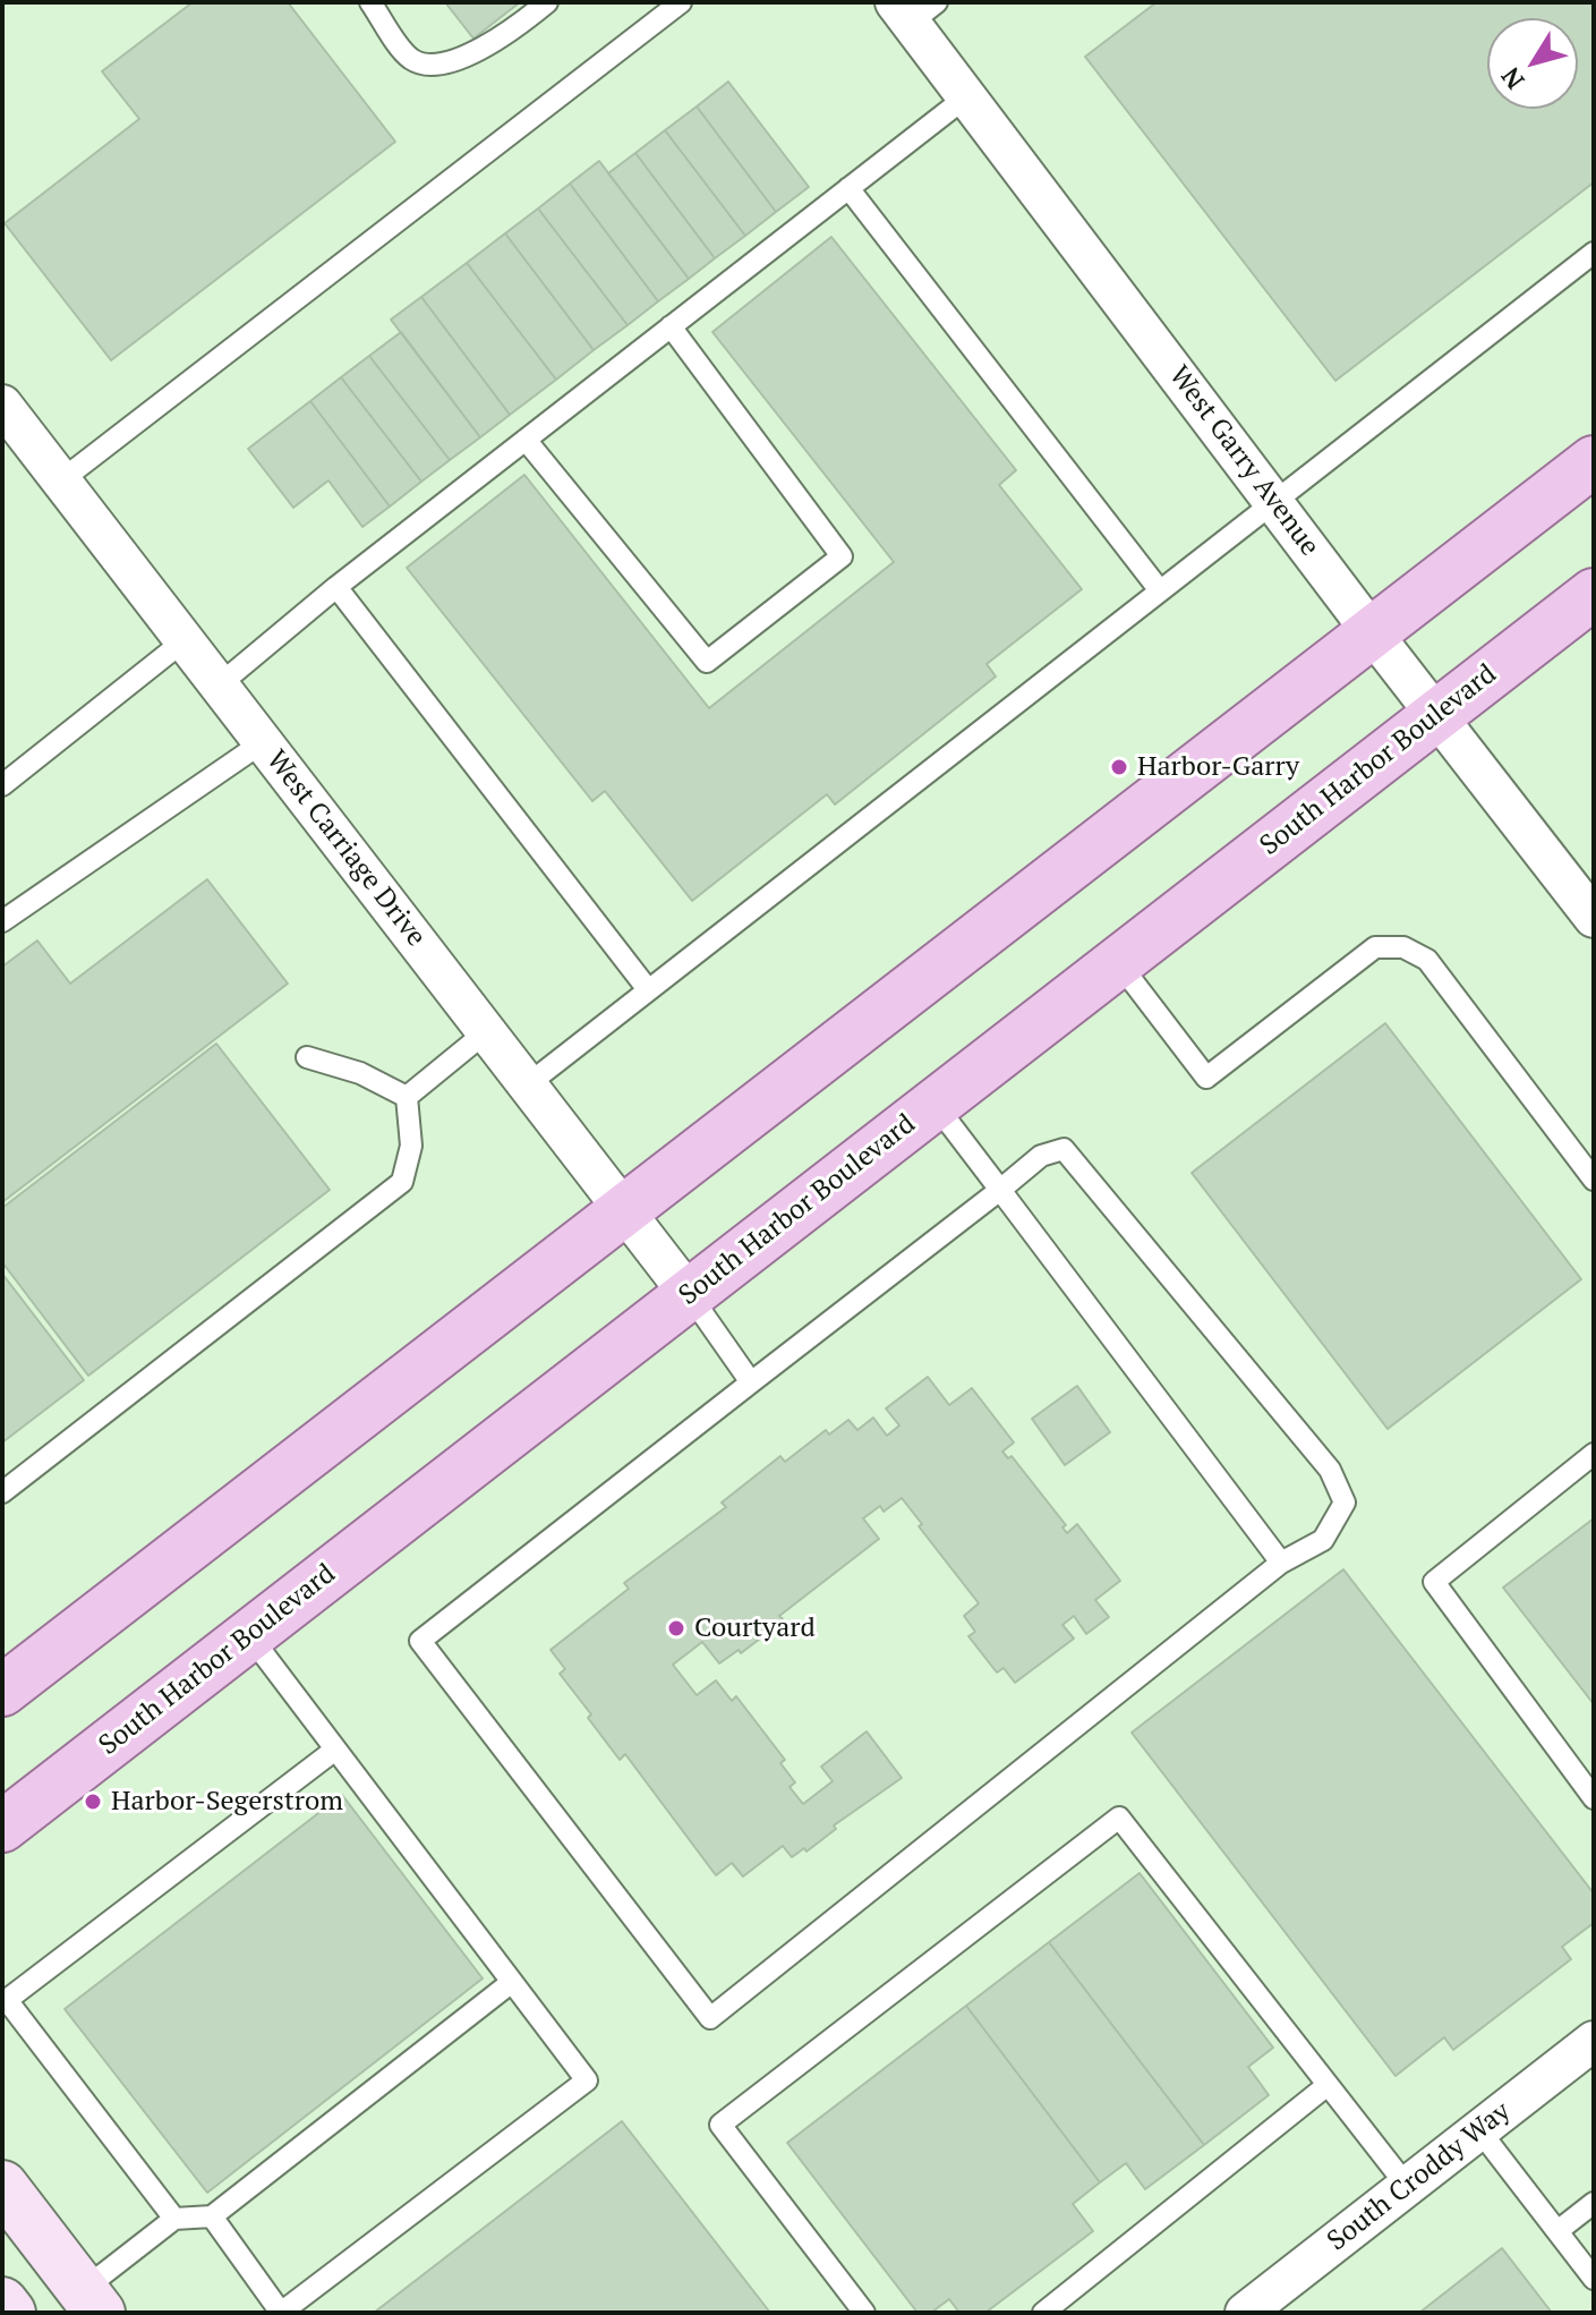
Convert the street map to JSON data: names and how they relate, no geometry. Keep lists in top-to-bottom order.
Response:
{
  "streets": {
    "main road": ["South Harbor Boulevard"],
    "street": ["West Garry Avenue", "West Carriage Drive", "South Croddy Way"]
  },
  "crossings": [
    ["West Garry Avenue", "South Harbor Boulevard"],
    ["South Harbor Boulevard", "West Carriage Drive"]
  ],
  "places": ["Harbor-Garry", "Courtyard", "Harbor-Segerstrom"],
  "north": "bottom left"
}
